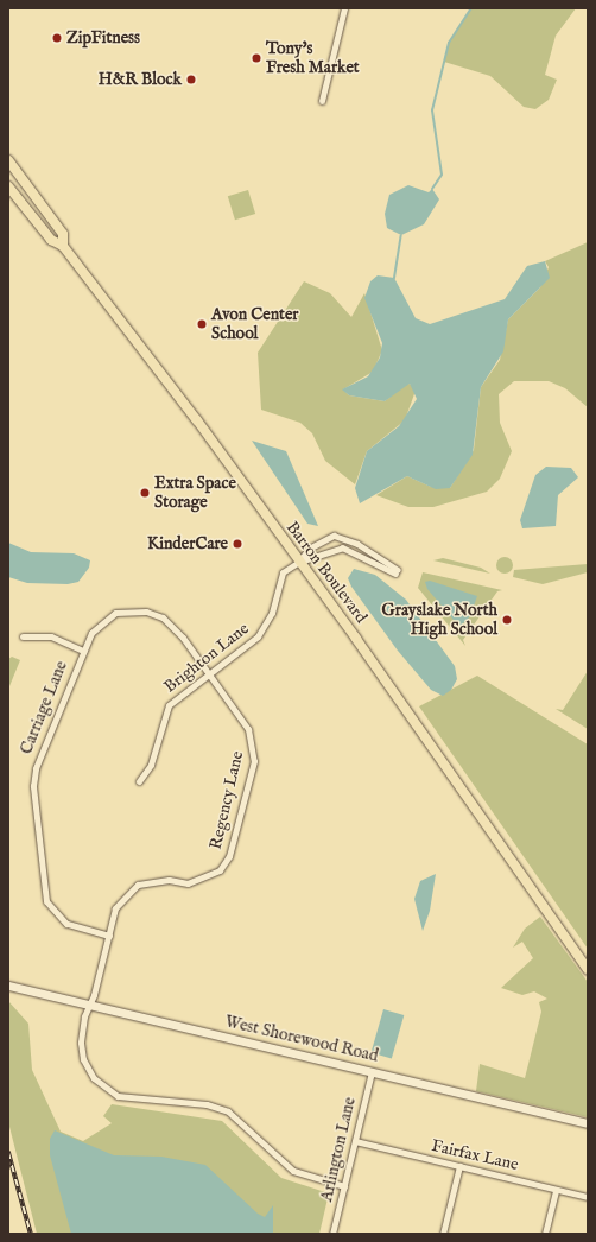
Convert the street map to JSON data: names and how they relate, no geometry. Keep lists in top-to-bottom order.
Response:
{
  "streets": {
    "main road": ["Barron Boulevard", "West Shorewood Road"],
    "street": [
      "Brighton Lane",
      "Carriage Lane",
      "Regency Lane",
      "Arlington Lane",
      "Fairfax Lane"
    ]
  },
  "crossings": [
    ["Barron Boulevard", "Brighton Lane"],
    ["Brighton Lane", "Carriage Lane"],
    ["Brighton Lane", "Regency Lane"],
    ["Carriage Lane", "Regency Lane"],
    ["Regency Lane", "West Shorewood Road"],
    ["Regency Lane", "Arlington Lane"],
    ["West Shorewood Road", "Arlington Lane"],
    ["Arlington Lane", "Fairfax Lane"]
  ],
  "places": [
    "ZipFitness",
    "Tony's Fresh Market",
    "H&R Block",
    "Avon Center School",
    "Extra Space Storage",
    "KinderCare",
    "Grayslake North High School"
  ]
}
